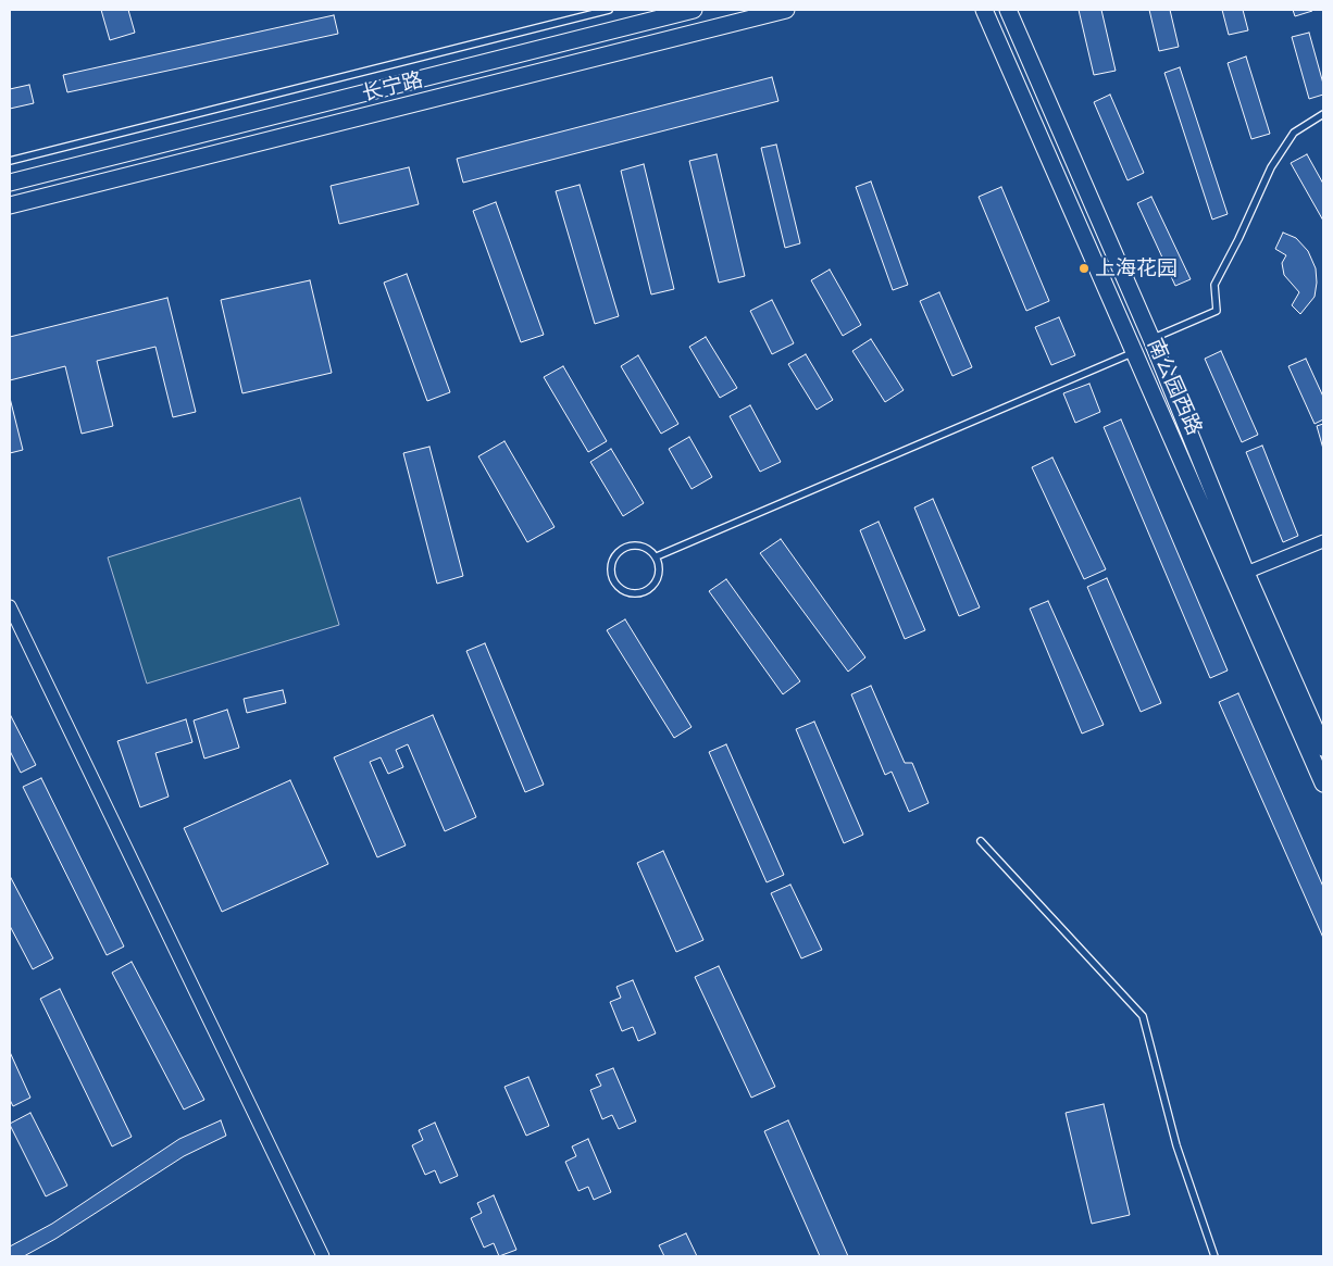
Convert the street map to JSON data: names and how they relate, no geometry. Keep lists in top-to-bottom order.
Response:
{
  "streets": {
    "main road": ["长宁路", "南公园西路"]
  },
  "places": ["上海花园"]
}
